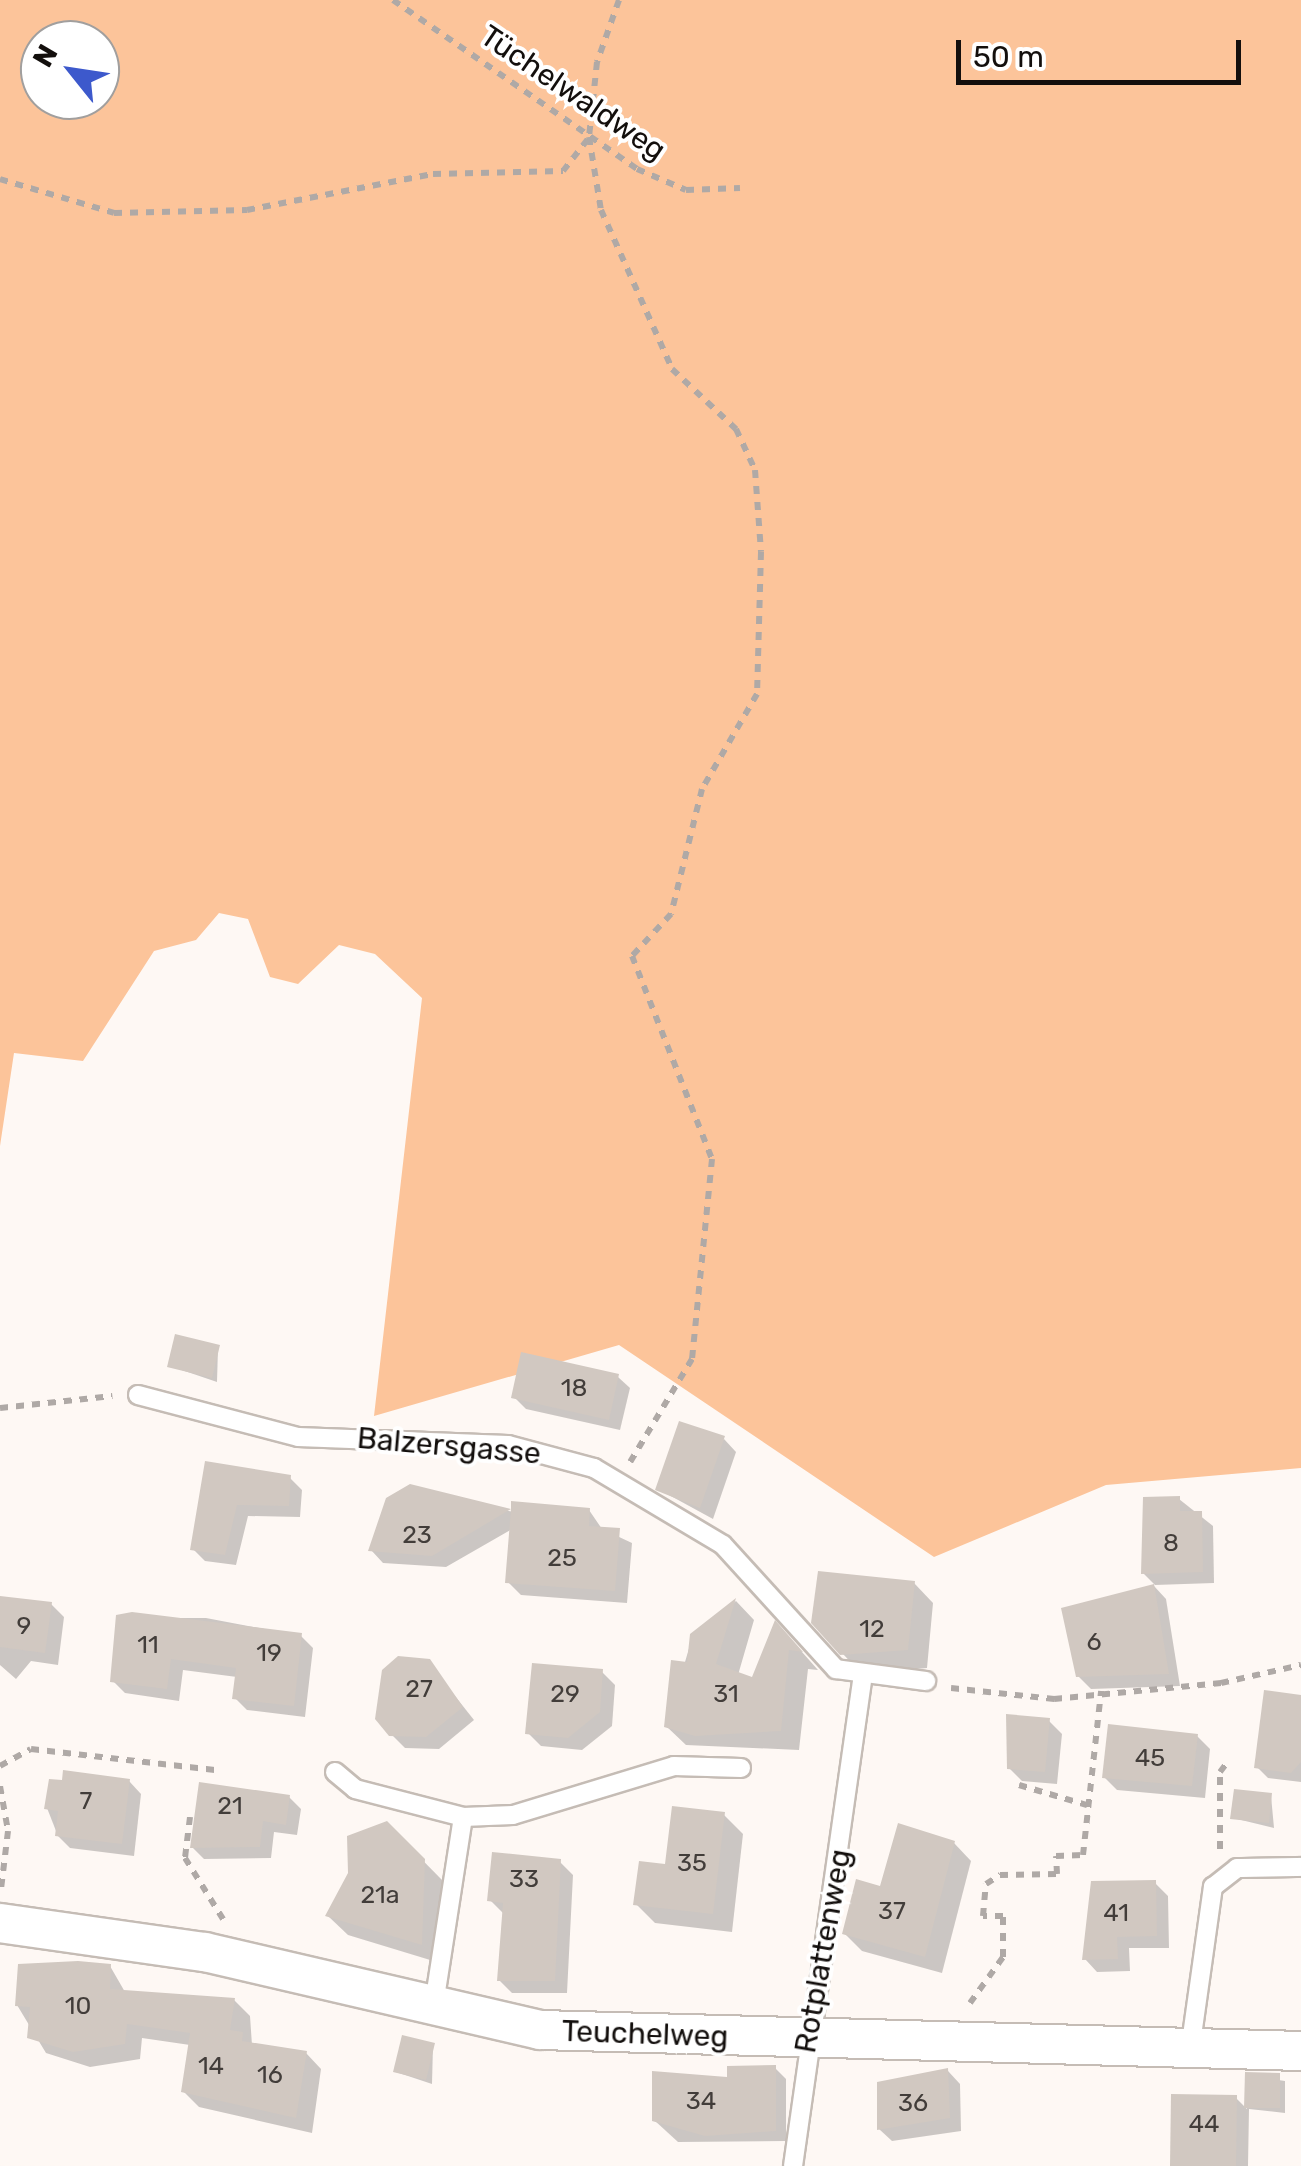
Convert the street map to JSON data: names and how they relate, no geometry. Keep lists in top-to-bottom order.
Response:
{
  "streets": {
    "street": ["Teuchelweg"],
    "lane": ["Balzersgasse", "Rotplattenweg"],
    "path": ["Tüchelwaldweg"]
  },
  "crossings": [
    ["Balzersgasse", "Rotplattenweg"],
    ["Rotplattenweg", "Teuchelweg"]
  ],
  "house_numbers": [
    "18",
    "23",
    "8",
    "25",
    "9",
    "12",
    "6",
    "11",
    "19",
    "27",
    "29",
    "31",
    "45",
    "7",
    "21",
    "35",
    "33",
    "21a",
    "37",
    "41",
    "10",
    "14",
    "16",
    "34",
    "36",
    "44"
  ],
  "scale_bar": "50 m",
  "north": "top left"
}
